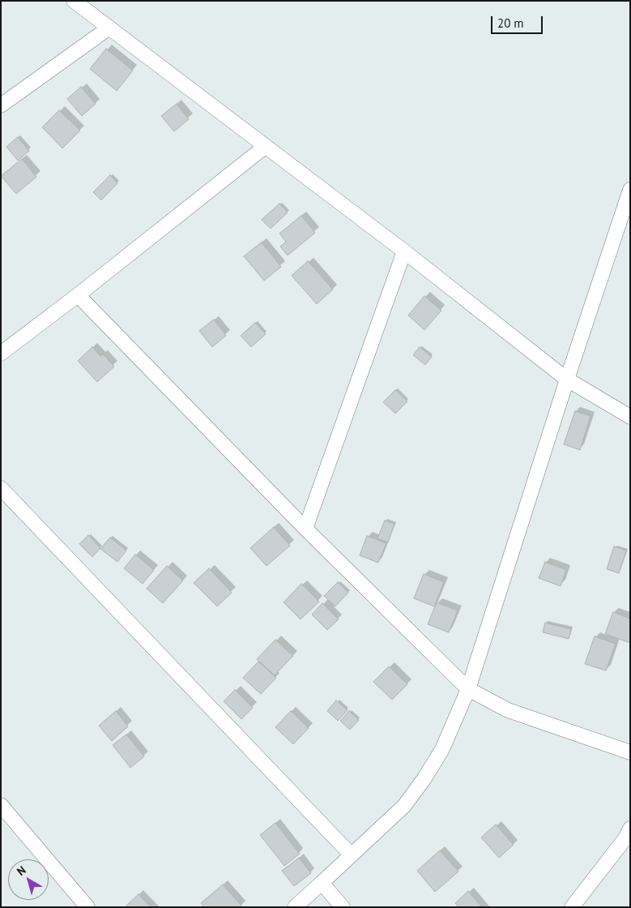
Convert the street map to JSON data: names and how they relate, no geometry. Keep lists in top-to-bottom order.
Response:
{
  "scale_bar": "20 m",
  "north": "top left"
}
